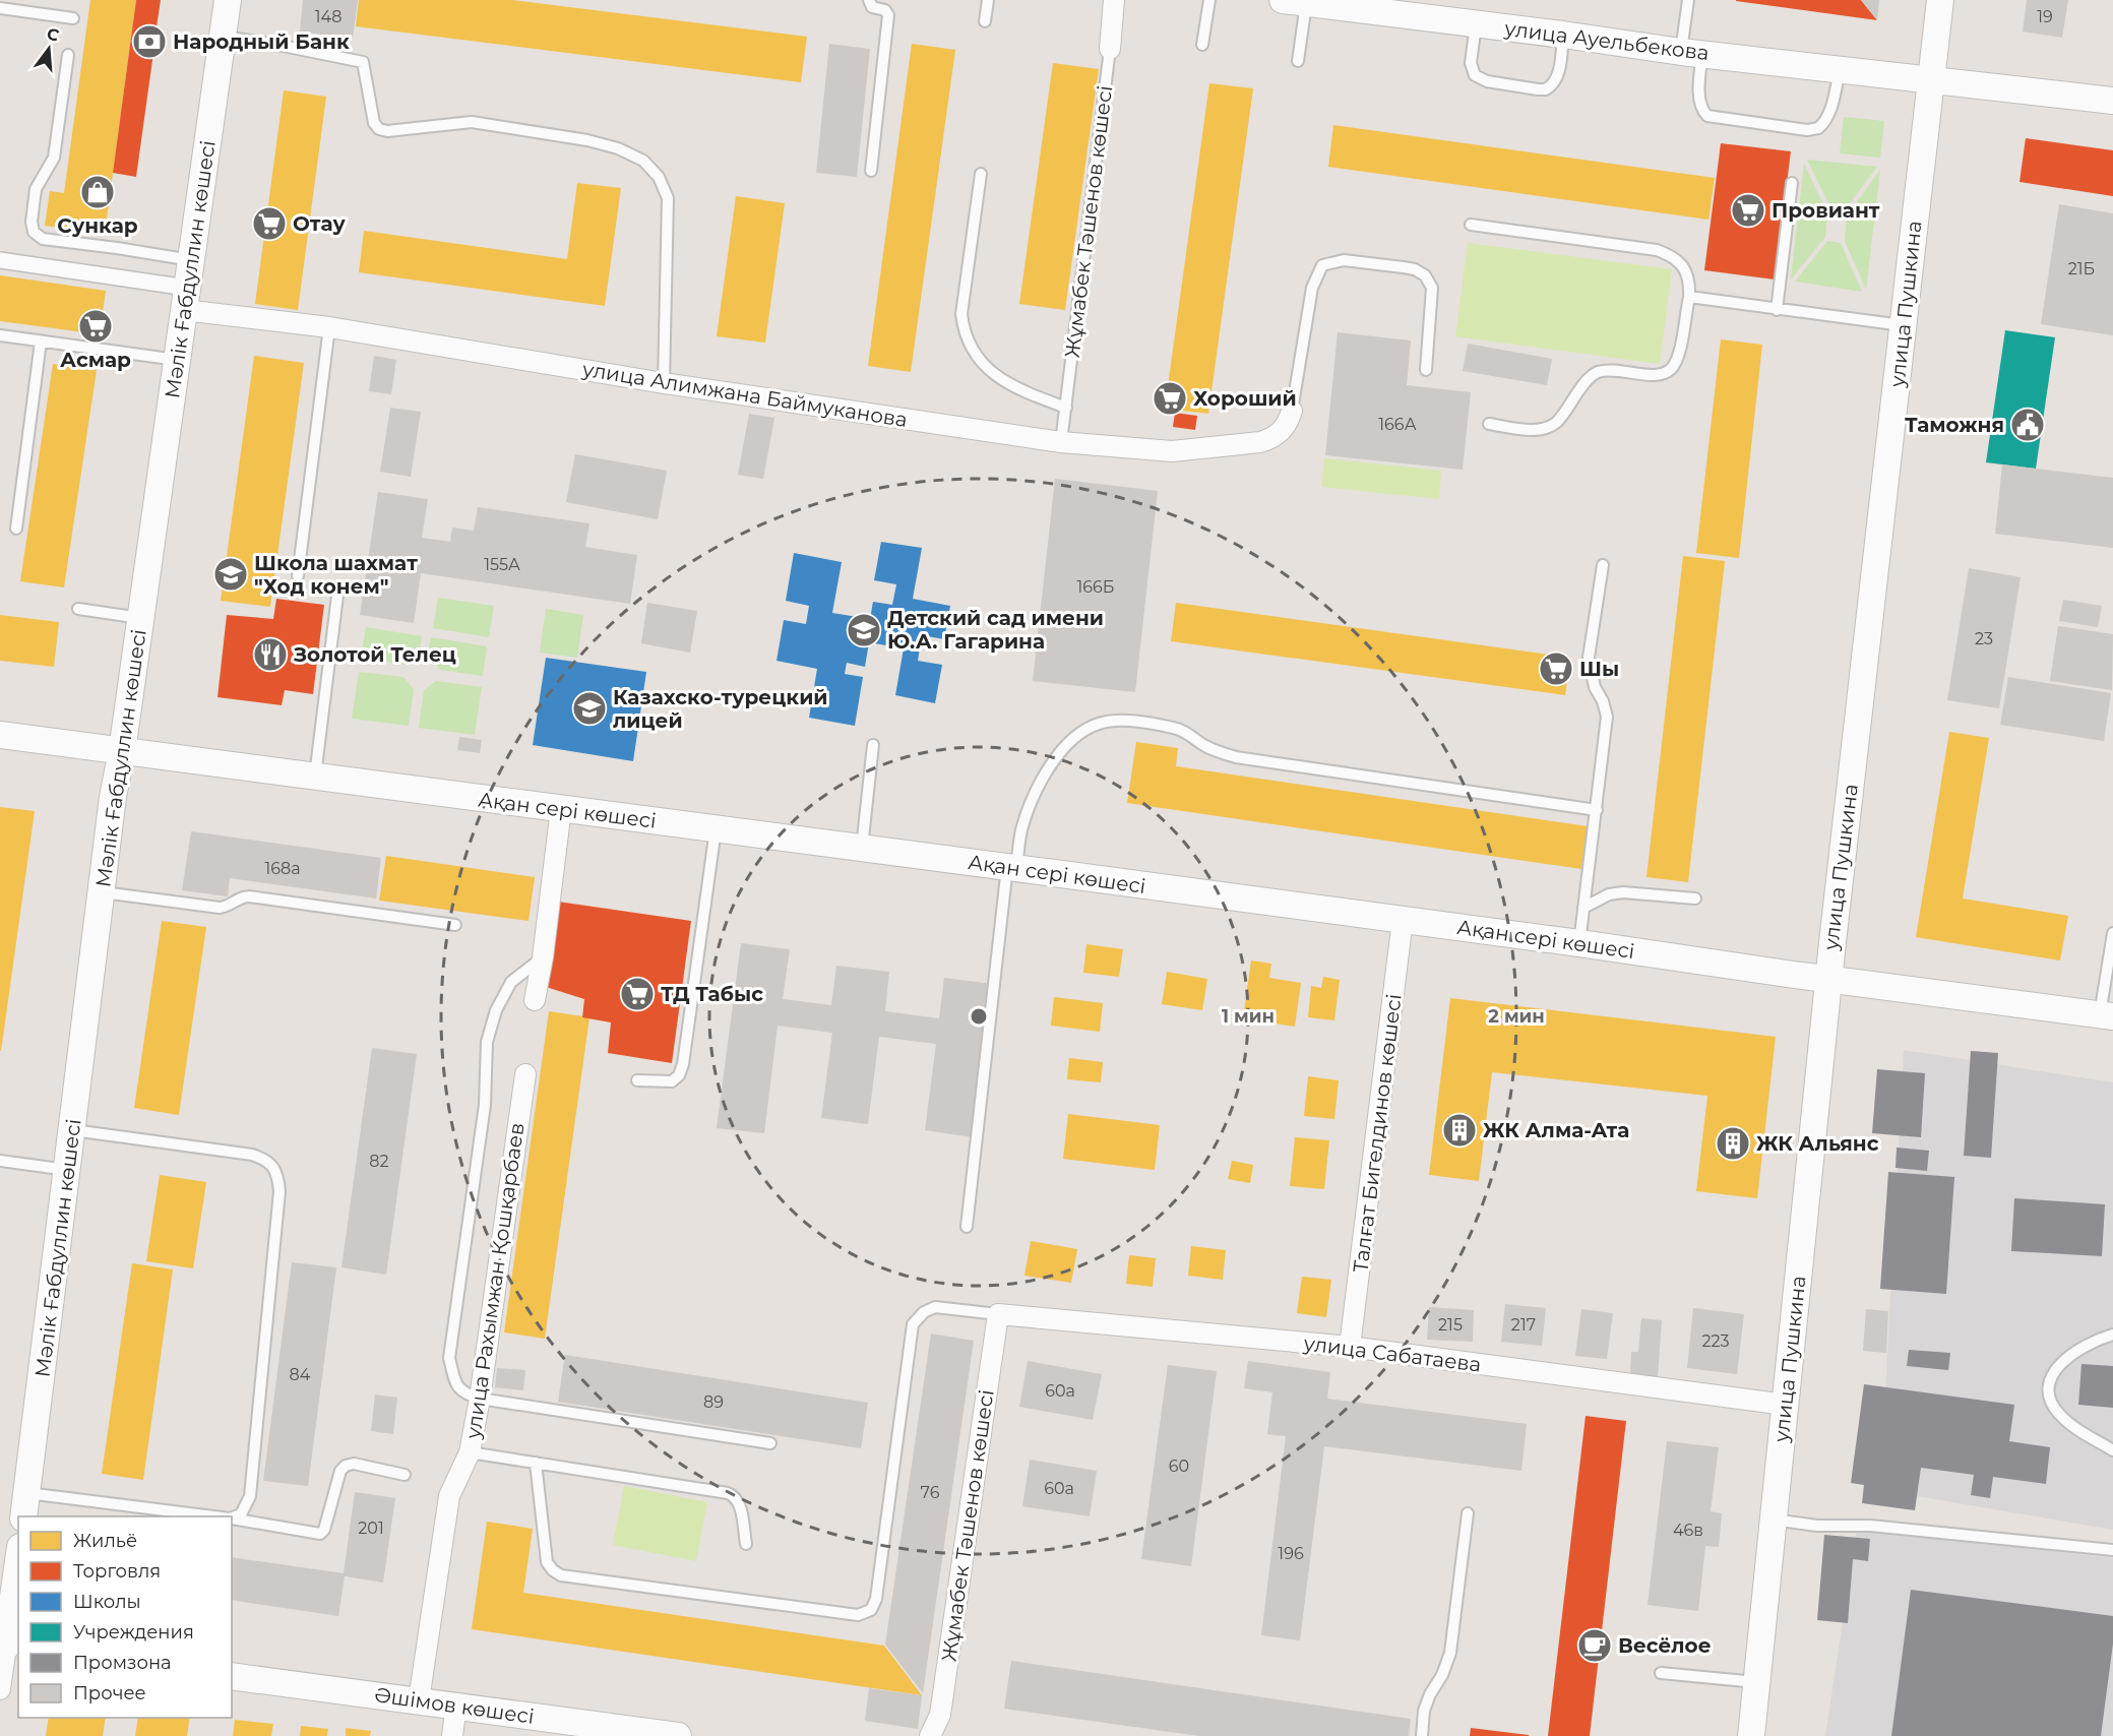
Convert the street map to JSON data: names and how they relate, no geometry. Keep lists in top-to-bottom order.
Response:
{
  "streets": {
    "street": [
      "улица Ауельбекова",
      "Жұмабек Тәшенов көшесі",
      "Мәлік Ғабдуллин көшесі",
      "улица Пушкина",
      "улица Алимжана Баймуканова",
      "Ақан сері көшесі",
      "Талғат Бигелдинов көшесі",
      "улица Рахымжан Қошқарбаев",
      "улица Сабатаева",
      "Әшімов көшесі"
    ]
  },
  "crossings": [
    ["улица Ауельбекова", "улица Пушкина"],
    ["Жұмабек Тәшенов көшесі", "улица Алимжана Баймуканова"],
    ["Жұмабек Тәшенов көшесі", "улица Сабатаева"],
    ["Мәлік Ғабдуллин көшесі", "улица Алимжана Баймуканова"],
    ["Мәлік Ғабдуллин көшесі", "Ақан сері көшесі"],
    ["улица Пушкина", "Ақан сері көшесі"],
    ["улица Пушкина", "улица Сабатаева"],
    ["Ақан сері көшесі", "Талғат Бигелдинов көшесі"],
    ["Талғат Бигелдинов көшесі", "улица Сабатаева"],
    ["улица Рахымжан Қошқарбаев", "Әшімов көшесі"]
  ],
  "places": {
    "bank": ["Народный Банк"],
    "shop": ["Сункар"],
    "supermarket": [
      "Провиант",
      "Отау",
      "Асмар",
      "Хороший",
      "Шы",
      "ТД Табыс"
    ],
    "public building": ["Таможня"],
    "school or university": ["Школа шахмат \"Ход конем\"", "Детский сад имени Ю.А. Гагарина", "Казахско-турецкий лицей"],
    "restaurant": ["Золотой Телец"],
    "building": ["ЖК Алма-Ата", "ЖК Альянс"],
    "cafe": ["Весёлое"]
  },
  "house_numbers": [
    "148",
    "19",
    "21Б",
    "166А",
    "155А",
    "166Б",
    "23",
    "168а",
    "82",
    "215",
    "217",
    "223",
    "84",
    "60а",
    "89",
    "60",
    "60а",
    "76",
    "201",
    "46в",
    "196"
  ],
  "legend": [
    "Жильё",
    "Торговля",
    "Школы",
    "Учреждения",
    "Промзона",
    "Прочее"
  ],
  "north": "top",
  "rings": ["1 мин", "2 мин"]
}
